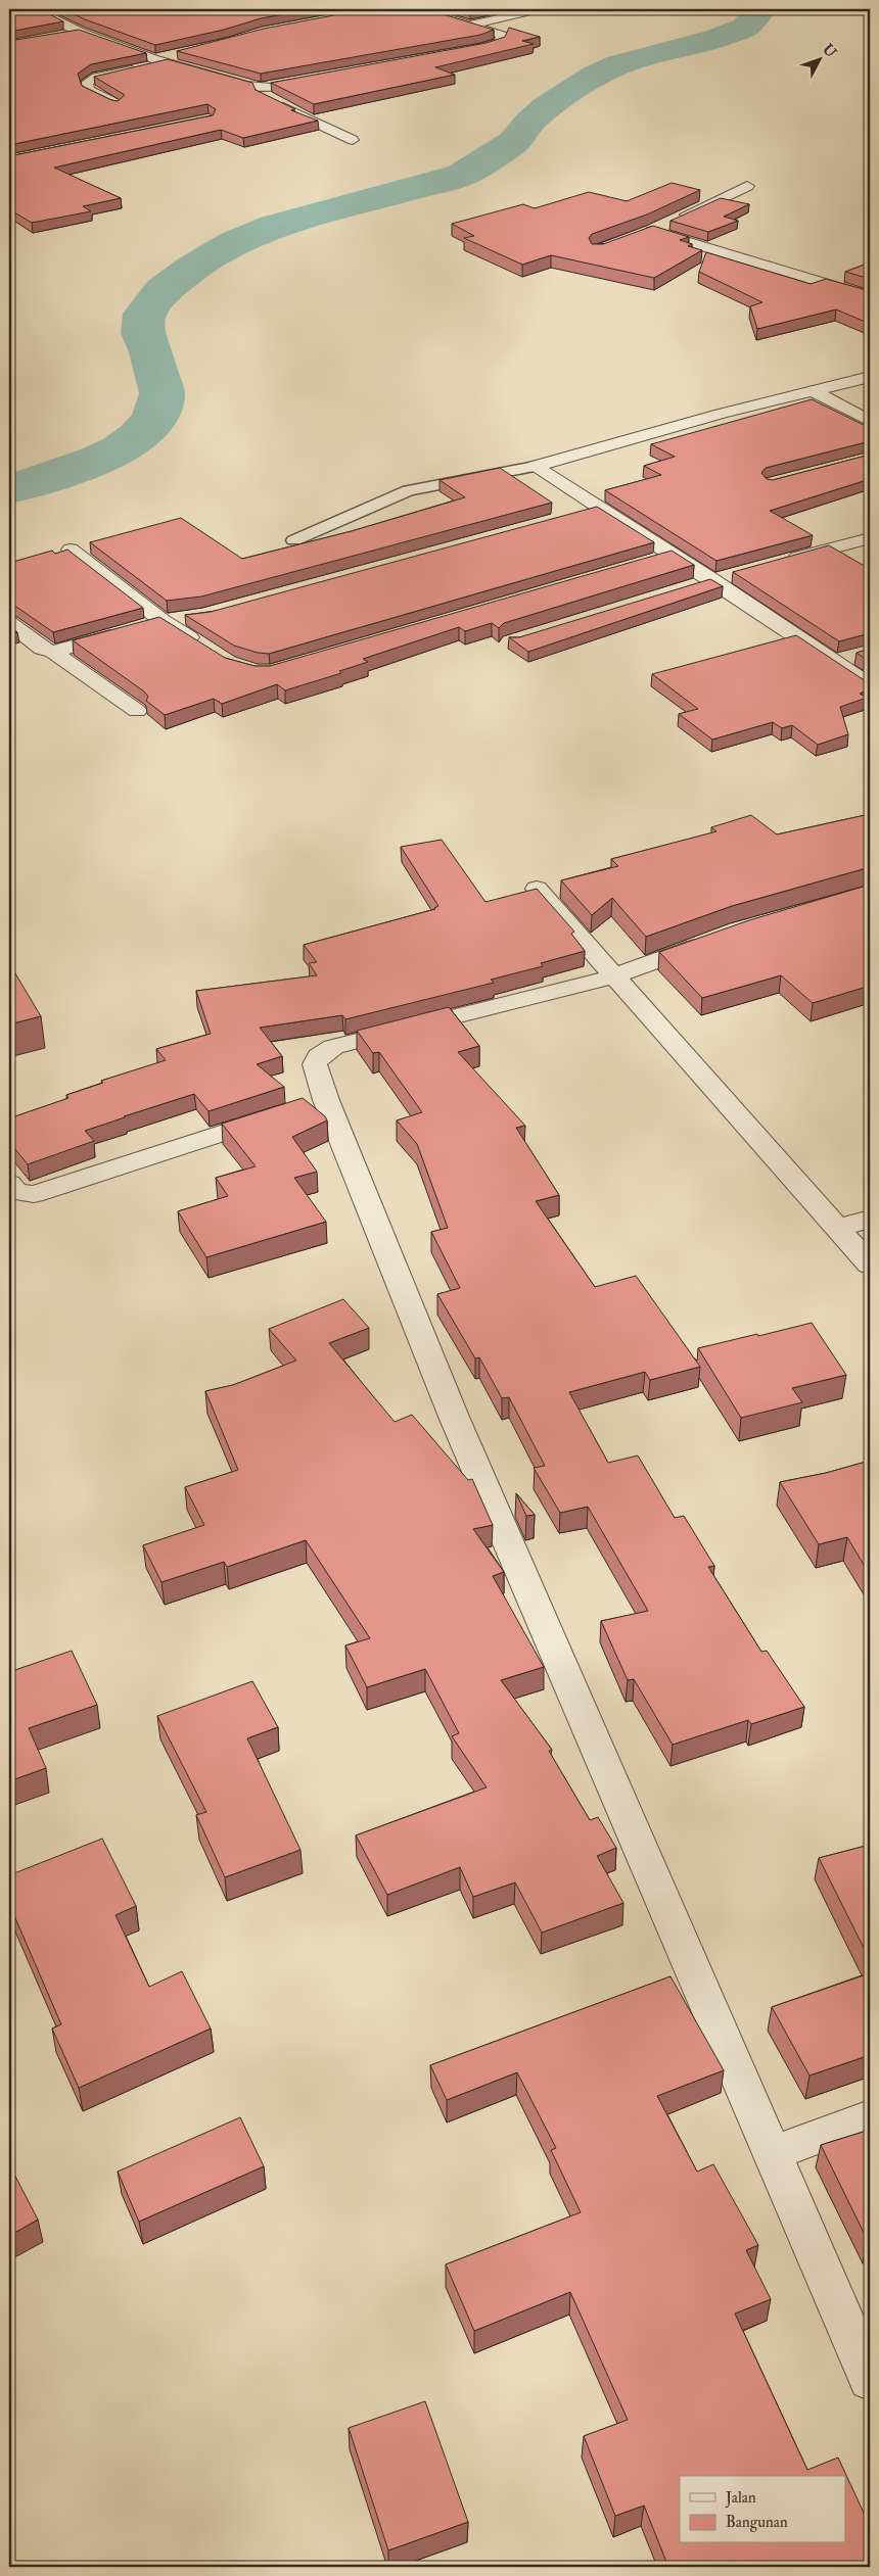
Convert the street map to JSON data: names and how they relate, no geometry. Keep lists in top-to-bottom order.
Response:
{
  "legend": ["Jalan", "Bangunan"],
  "north": "top right"
}
